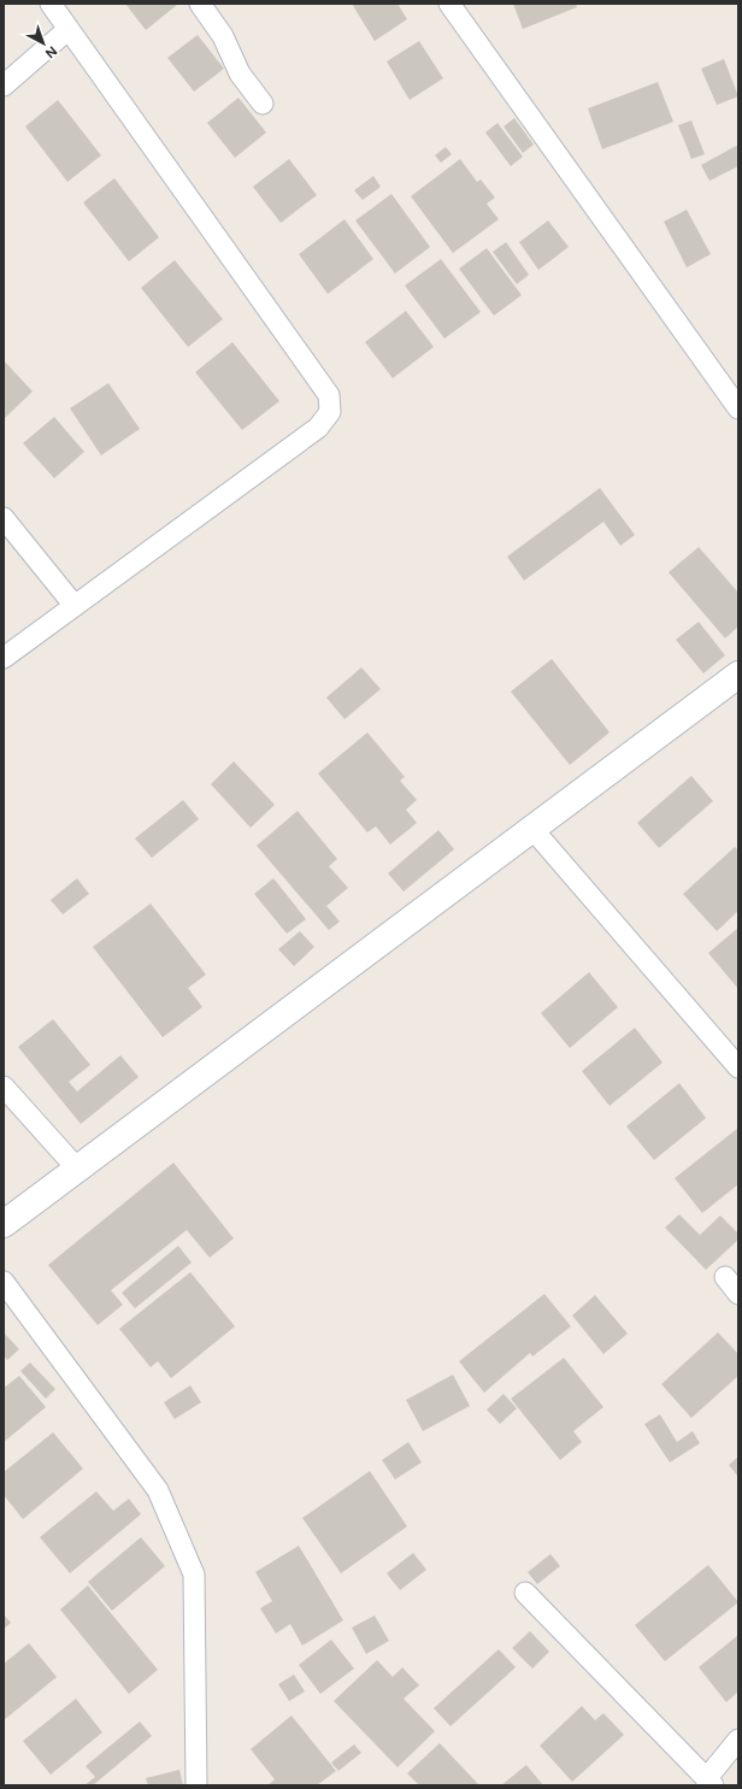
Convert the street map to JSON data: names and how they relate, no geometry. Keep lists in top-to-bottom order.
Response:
{
  "north": "bottom right"
}
